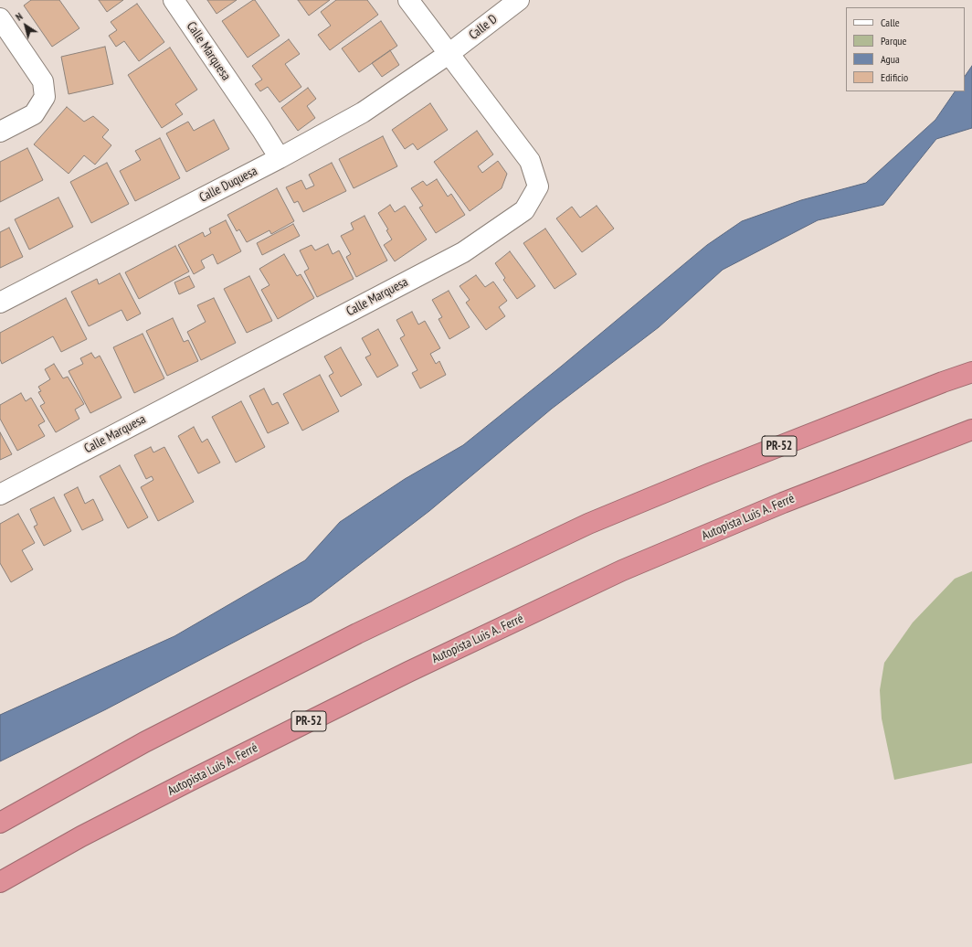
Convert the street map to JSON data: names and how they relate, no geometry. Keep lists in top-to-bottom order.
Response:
{
  "streets": {
    "highway": ["PR-52", "Autopista Luis A. Ferré"],
    "street": ["Calle D", "Calle Marquesa", "Calle Duquesa"]
  },
  "crossings": [
    ["Calle D", "Calle Marquesa"],
    ["Calle D", "Calle Duquesa"],
    ["Calle Marquesa", "Calle Duquesa"]
  ],
  "legend": [
    "Calle",
    "Parque",
    "Agua",
    "Edificio"
  ],
  "north": "top left"
}
